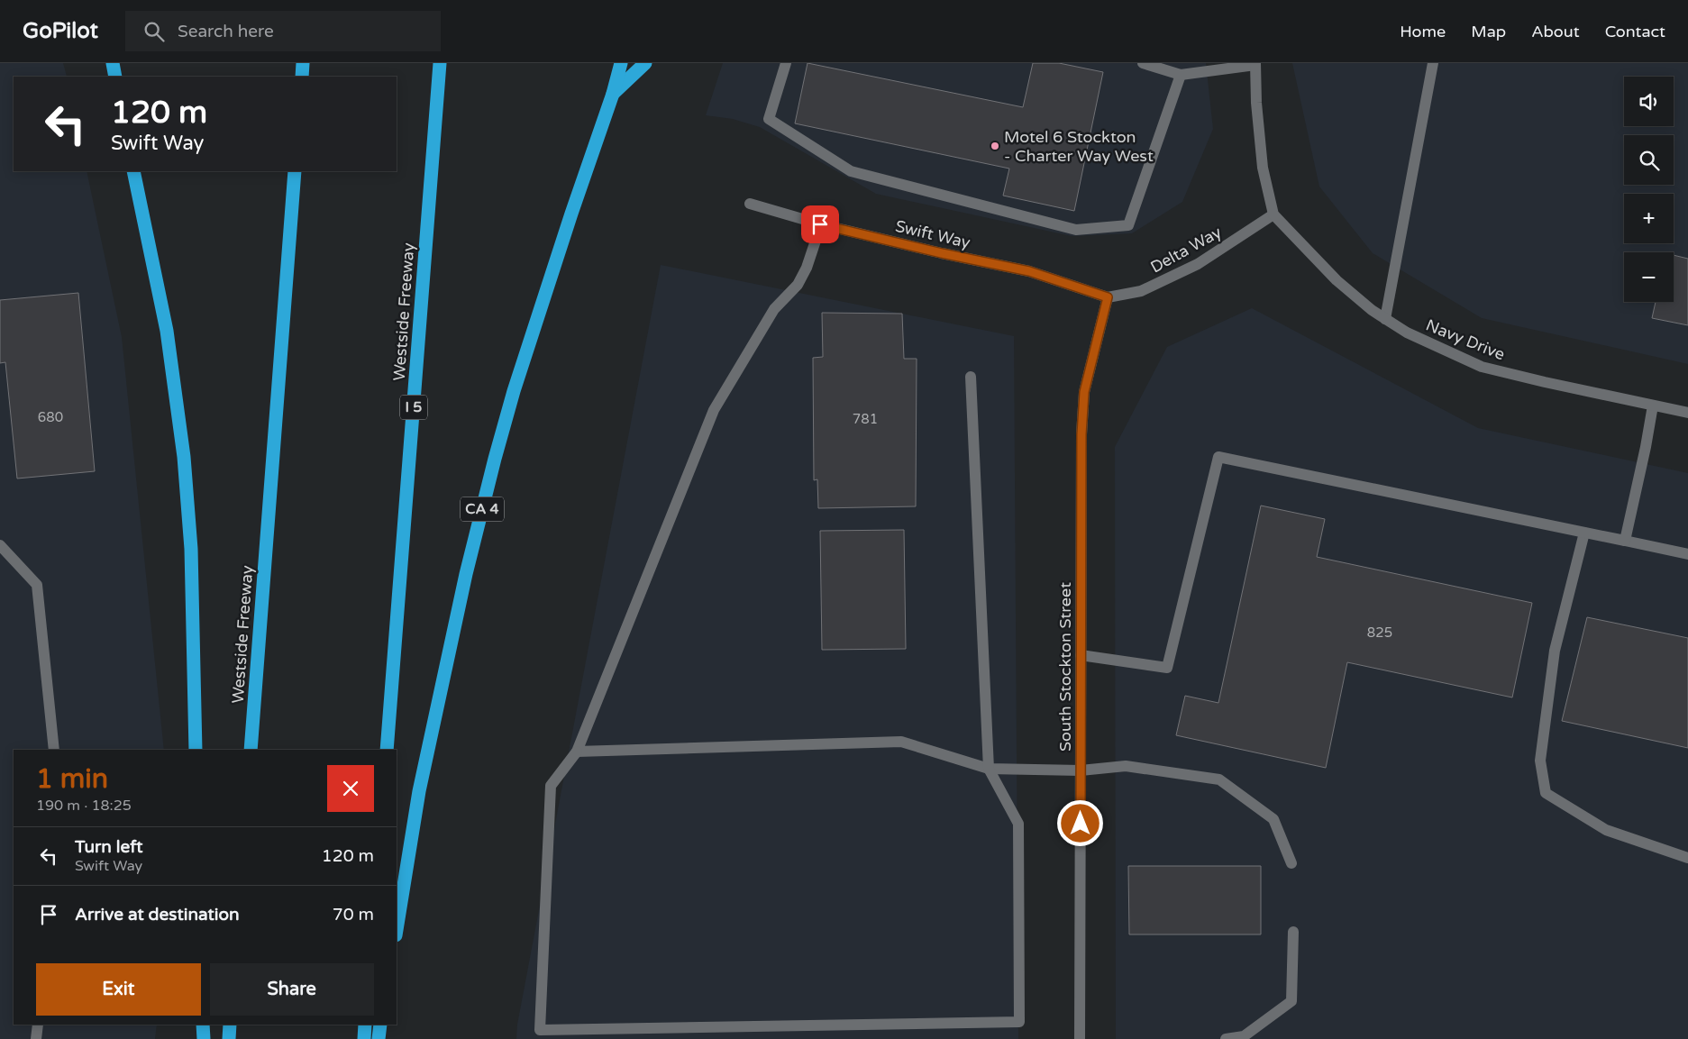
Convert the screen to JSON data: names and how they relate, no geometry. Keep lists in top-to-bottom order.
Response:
{
  "streets": {
    "highway": ["Westside Freeway", "I 5", "CA 4"],
    "street": [
      "Swift Way",
      "Delta Way",
      "Navy Drive",
      "South Stockton Street"
    ]
  },
  "crossings": [
    ["Swift Way", "Delta Way"],
    ["Swift Way", "South Stockton Street"],
    ["Delta Way", "Navy Drive"],
    ["Delta Way", "South Stockton Street"]
  ],
  "places": ["Motel 6 Stockton - Charter Way West"],
  "house_numbers": ["680", "781", "825"],
  "page": {
    "header": "GoPilot",
    "search": "Search here",
    "nav": [
      "Home",
      "Map",
      "About",
      "Contact"
    ],
    "map_buttons": ["+", "−"],
    "turn": ["120 m", "Swift Way"],
    "heading": ["1 min", "190 m · 18:25"],
    "list": [
      {
        "name": "Turn left",
        "note": "Swift Way",
        "value": "120 m"
      },
      {
        "name": "Arrive at destination",
        "value": "70 m"
      }
    ],
    "buttons": ["Exit", "Share"]
  }
}
